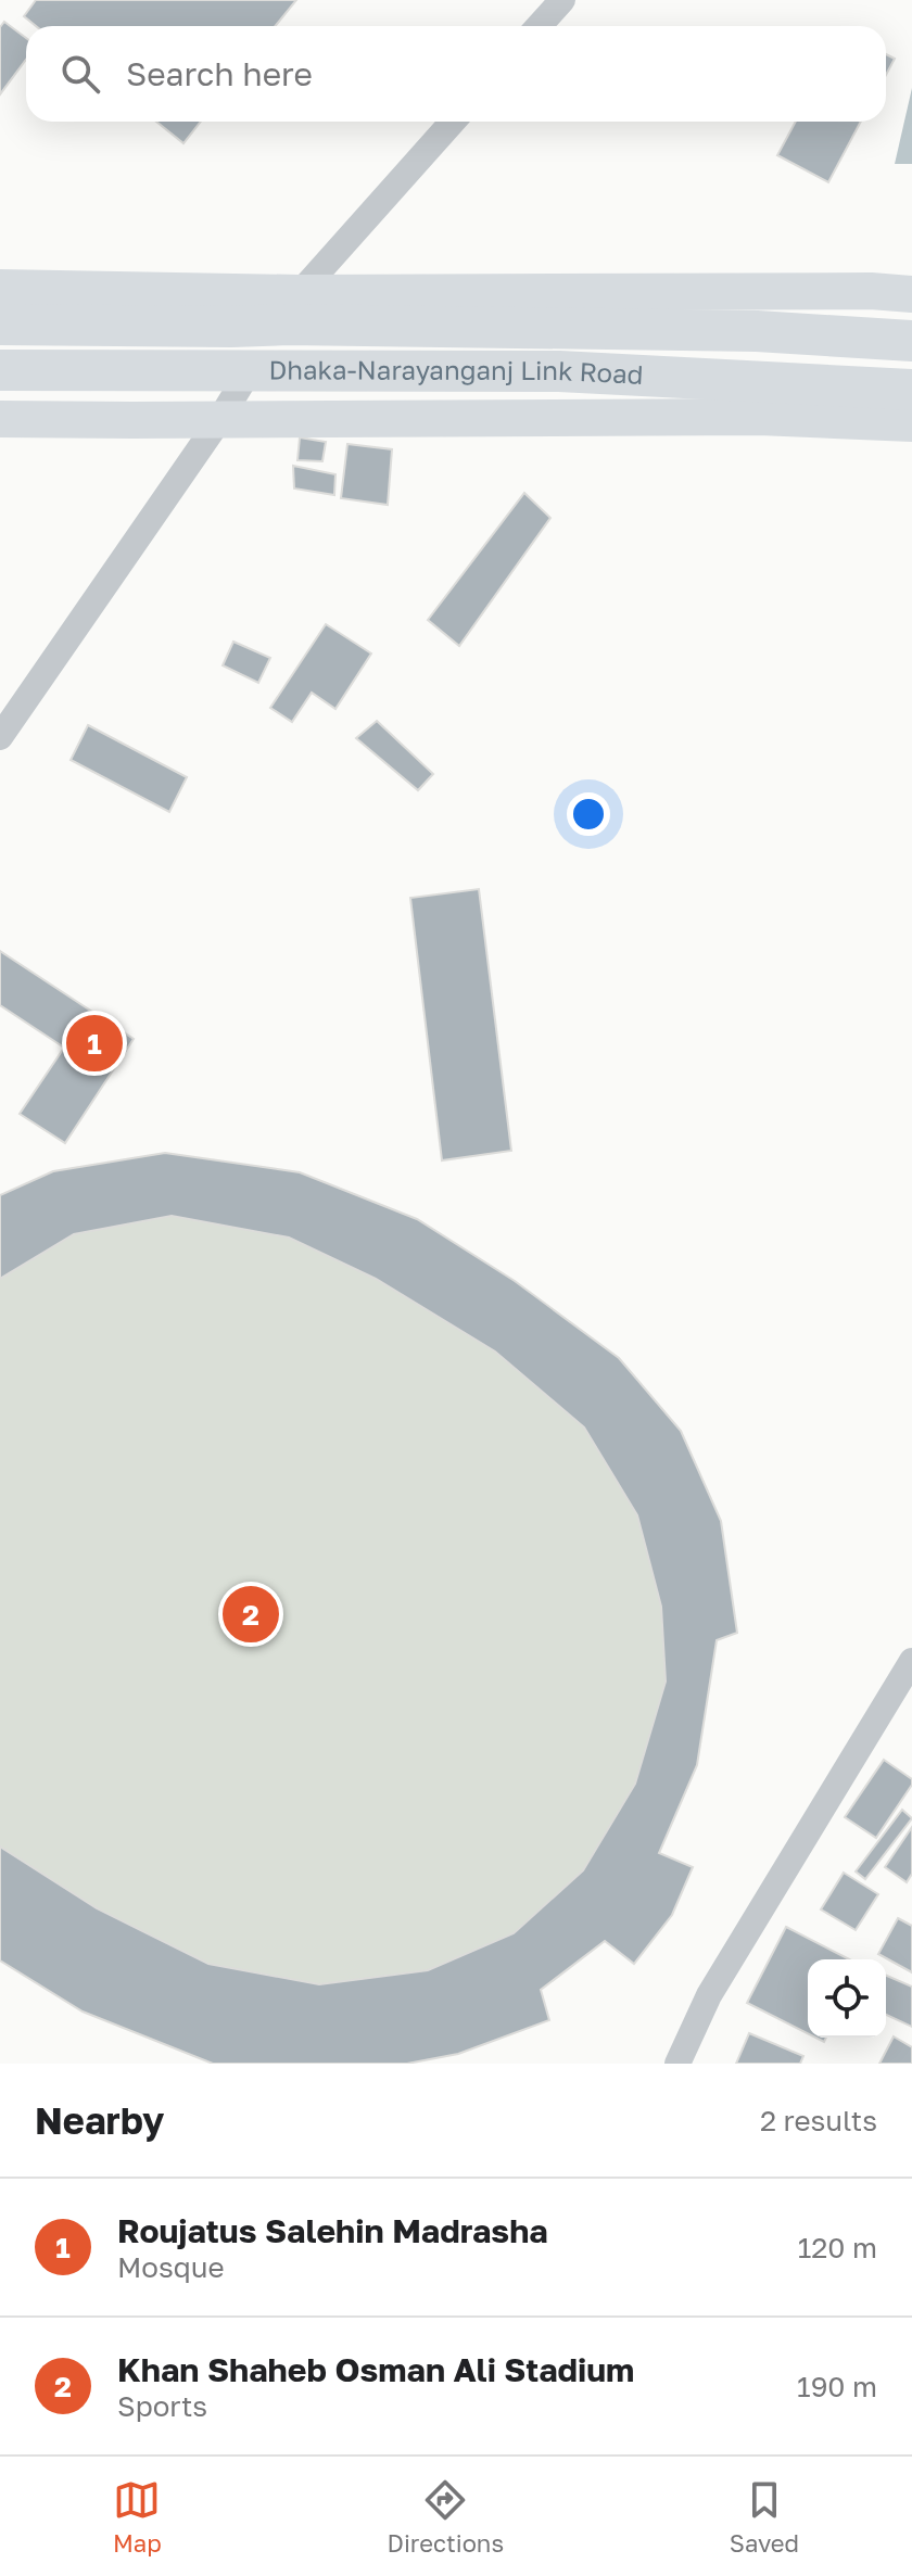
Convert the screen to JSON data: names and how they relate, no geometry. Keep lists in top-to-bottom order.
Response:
{
  "streets": {
    "main road": ["Dhaka-Narayanganj Link Road"]
  },
  "page": {
    "search": "Search here",
    "pins": ["1", "2"],
    "heading": ["Nearby", "2 results"],
    "list": [
      {
        "mark": "1",
        "name": "Roujatus Salehin Madrasha",
        "note": "Mosque",
        "value": "120 m"
      },
      {
        "mark": "2",
        "name": "Khan Shaheb Osman Ali Stadium",
        "note": "Sports",
        "value": "190 m"
      }
    ],
    "nav": ["Map", "Directions", "Saved"]
  }
}
